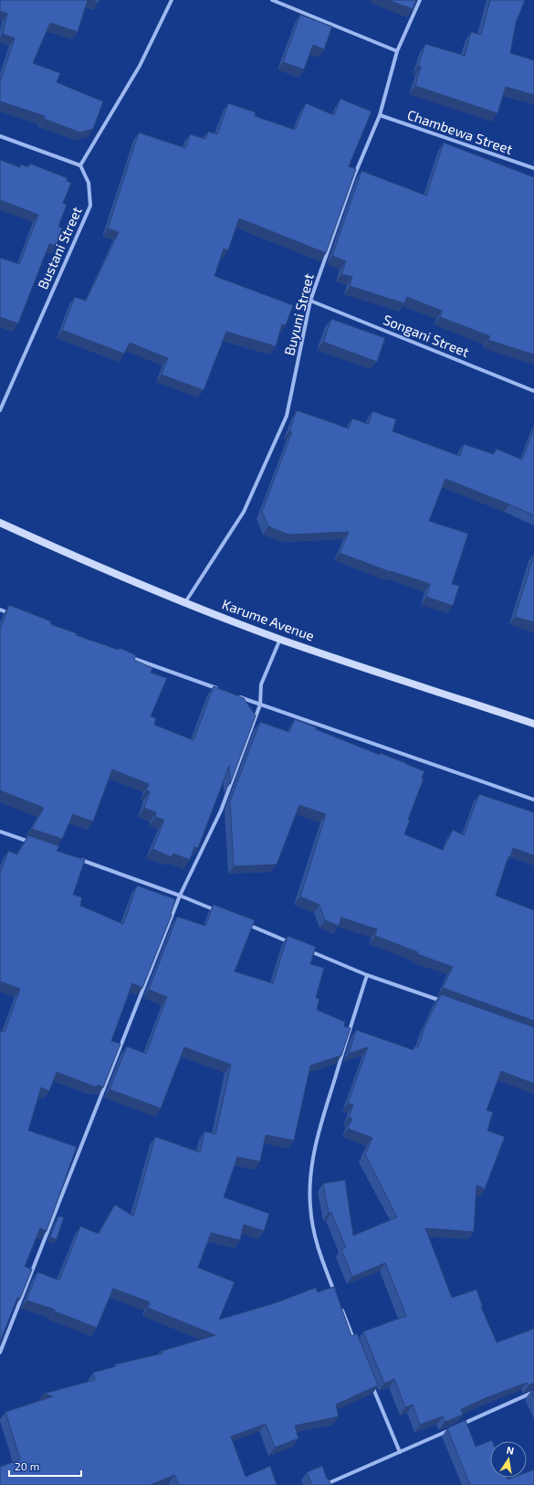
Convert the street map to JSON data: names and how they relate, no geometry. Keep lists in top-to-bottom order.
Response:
{
  "streets": {
    "main road": ["Karume Avenue"],
    "street": [
      "Chambewa Street",
      "Bustani Street",
      "Buyuni Street",
      "Songani Street"
    ]
  },
  "crossings": [
    ["Chambewa Street", "Buyuni Street"],
    ["Buyuni Street", "Songani Street"],
    ["Buyuni Street", "Karume Avenue"]
  ],
  "scale_bar": "20 m",
  "north": "top"
}
